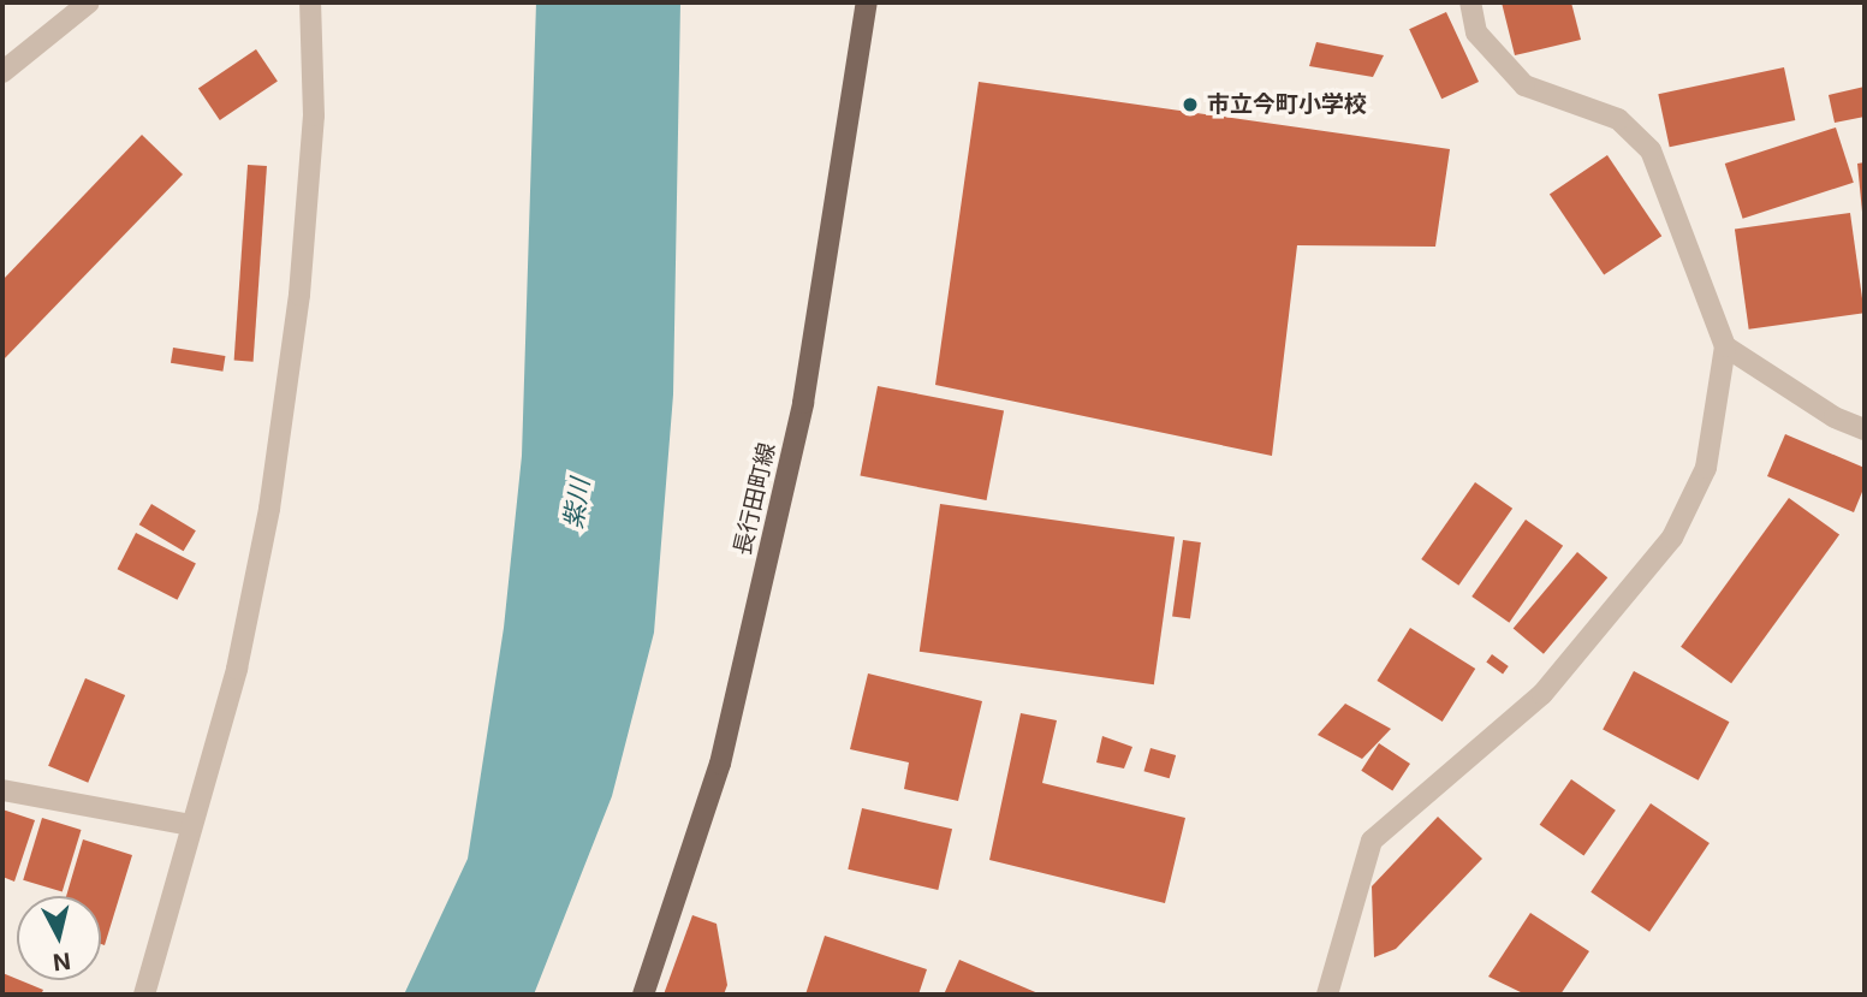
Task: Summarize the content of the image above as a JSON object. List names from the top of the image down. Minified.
{"streets":{"main road":["長行田町線"]},"water":["紫川"],"places":["市立今町小学校"],"north":"bottom"}
